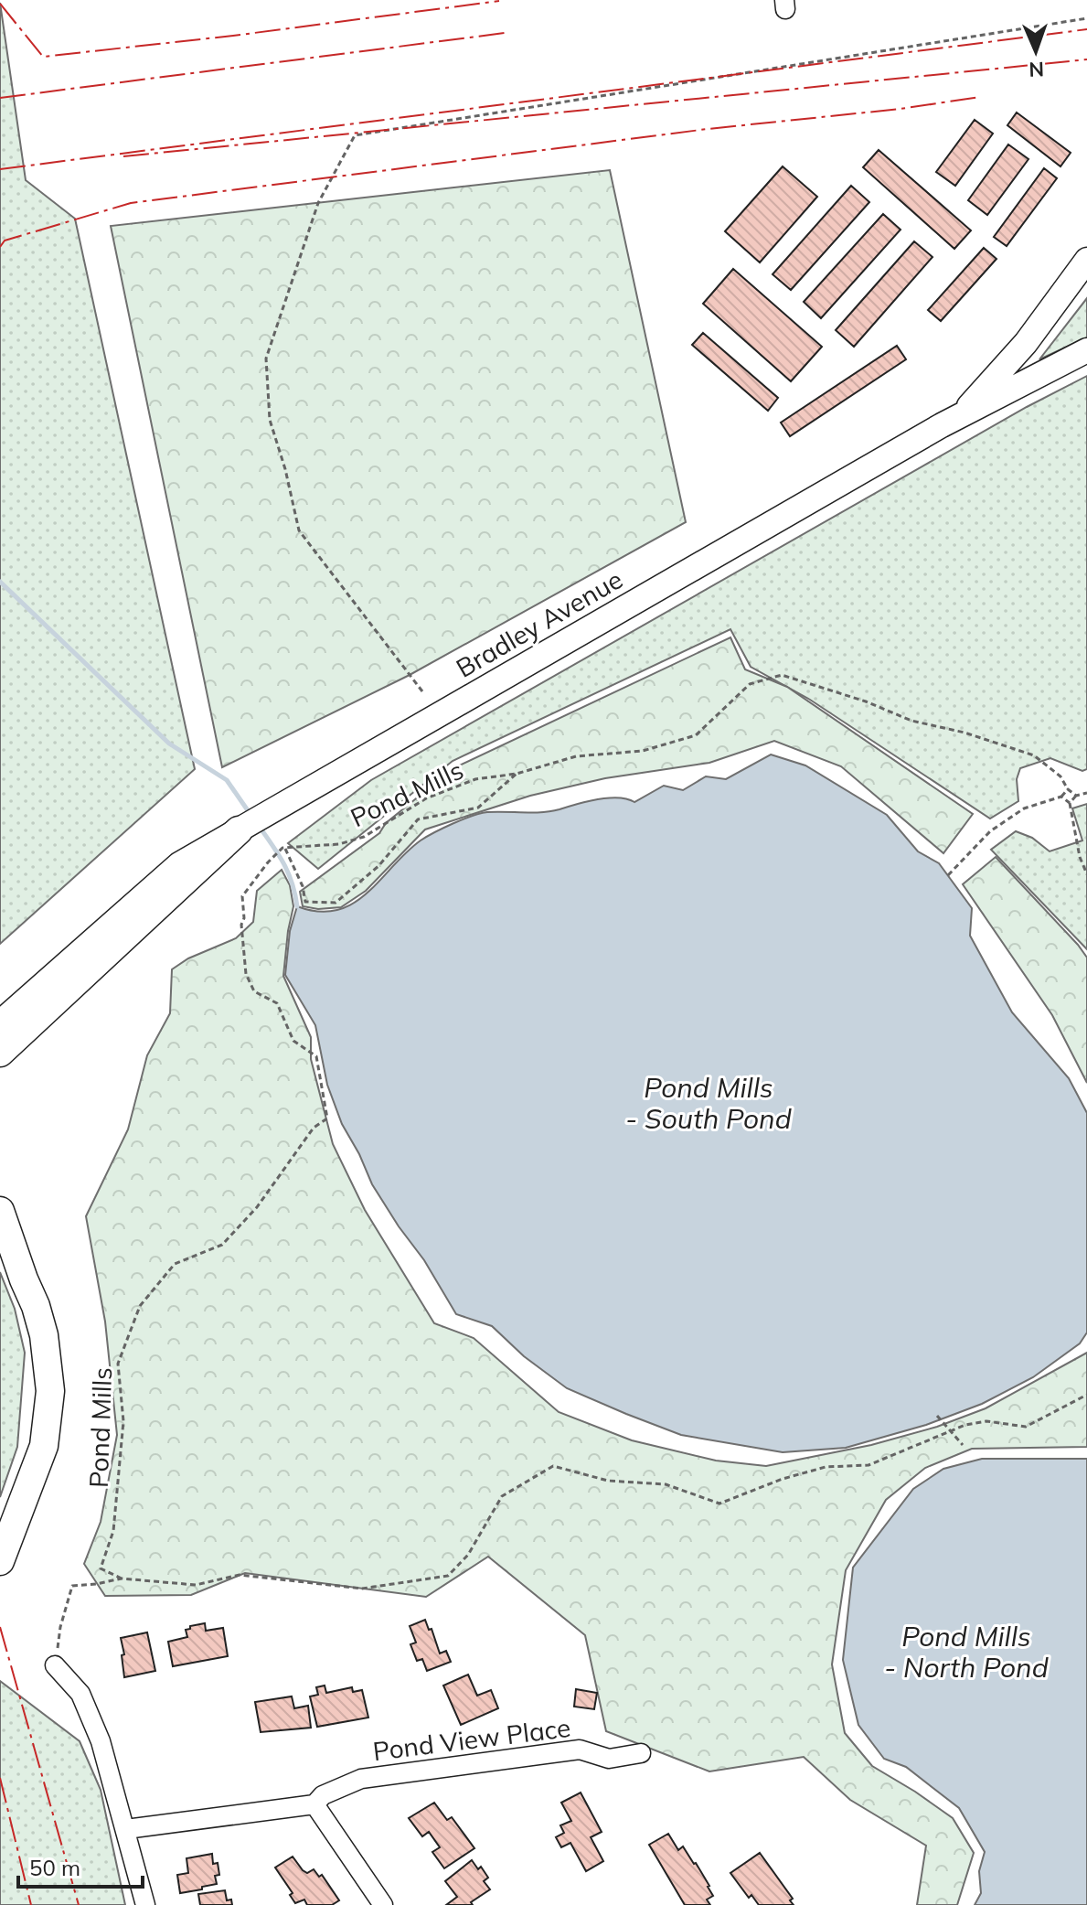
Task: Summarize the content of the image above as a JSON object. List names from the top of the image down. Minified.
{"streets":{"main road":["Bradley Avenue"],"street":["Pond View Place"],"path":["Pond Mills"]},"water":["Pond Mills - South Pond","Pond Mills - North Pond"],"scale_bar":"50 m","north":"bottom"}
